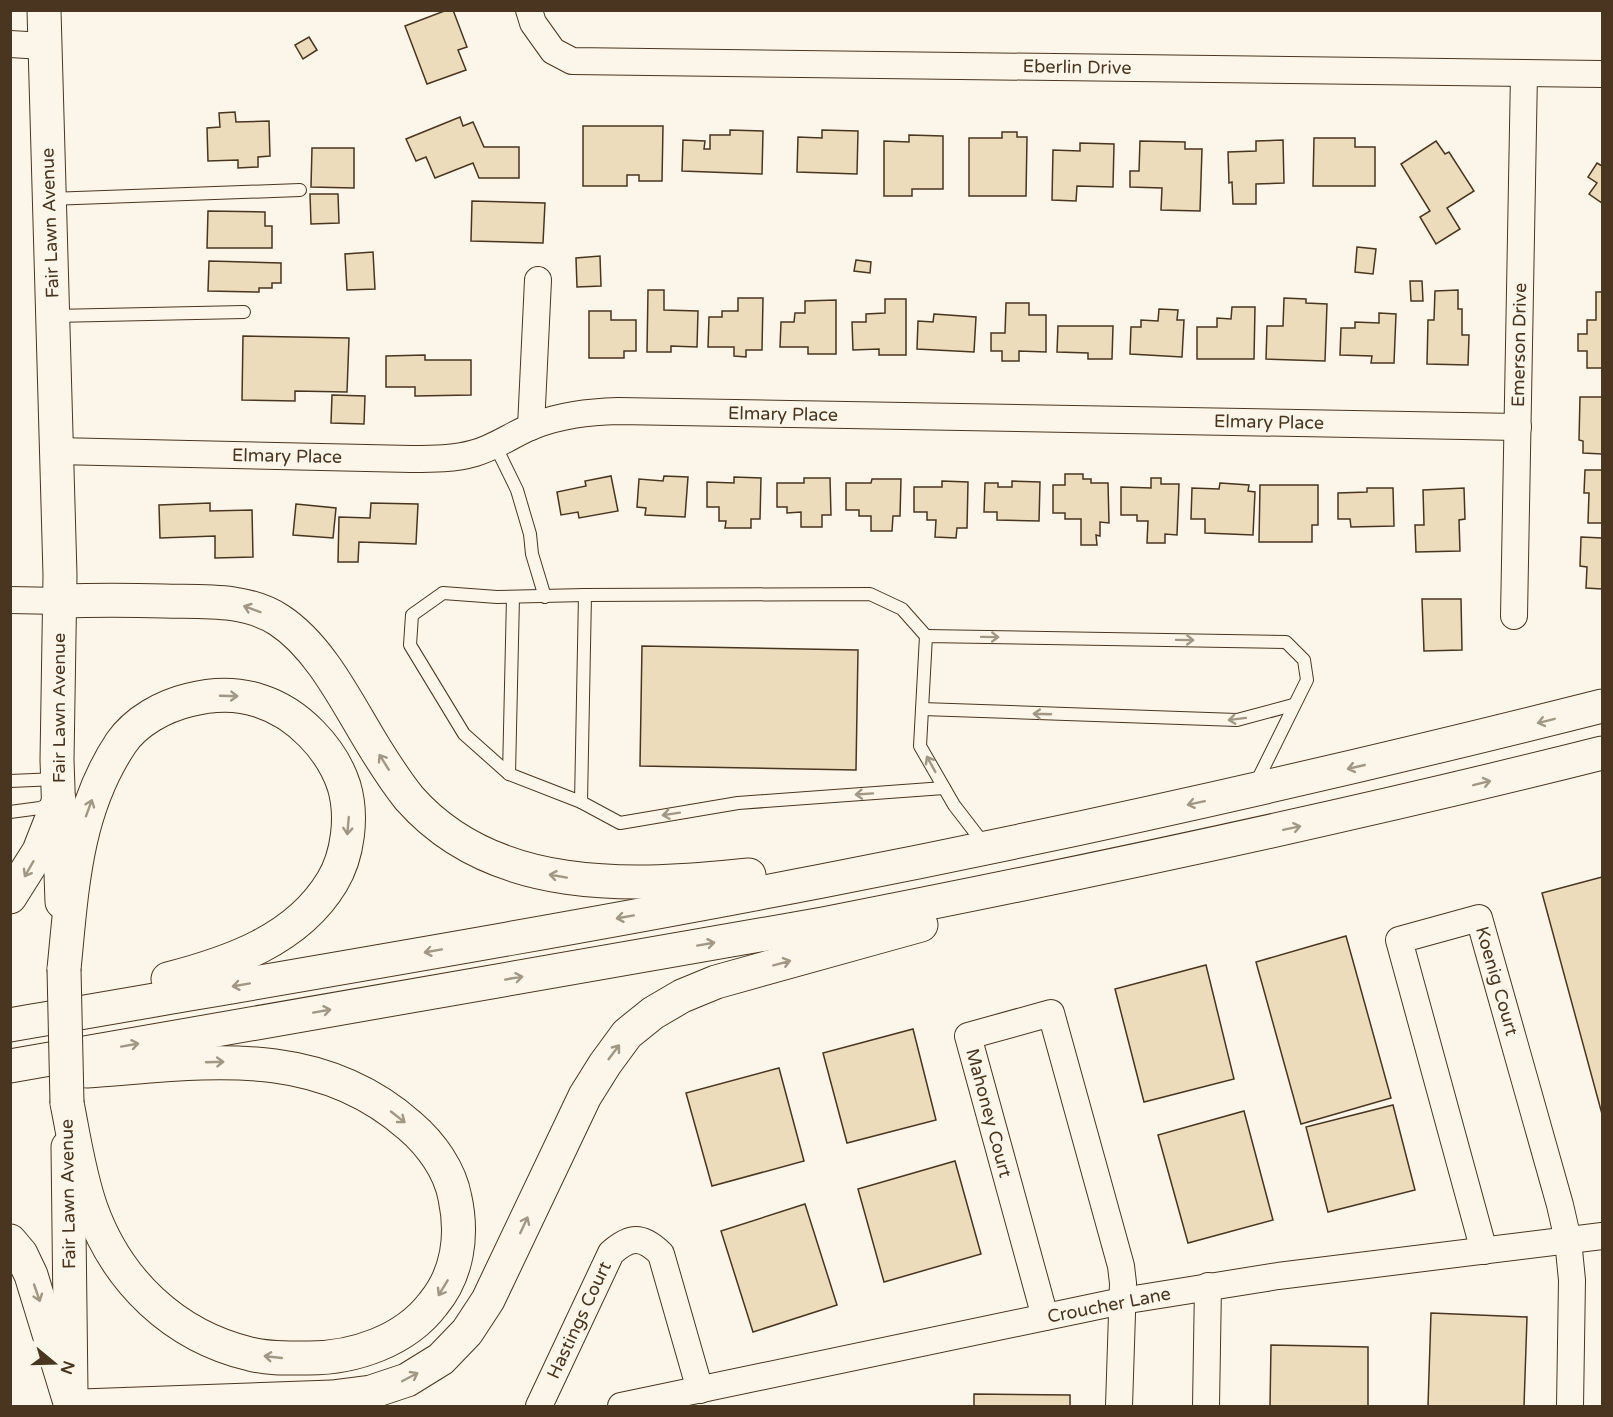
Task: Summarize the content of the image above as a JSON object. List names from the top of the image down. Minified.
{"streets":{"main road":["Fair Lawn Avenue"],"street":["Eberlin Drive","Emerson Drive","Elmary Place","Koenig Court","Mahoney Court","Croucher Lane","Hastings Court"]},"crossings":[["Eberlin Drive","Emerson Drive"],["Fair Lawn Avenue","Elmary Place"],["Emerson Drive","Elmary Place"],["Koenig Court","Croucher Lane"],["Mahoney Court","Croucher Lane"],["Croucher Lane","Hastings Court"]],"north":"right"}
